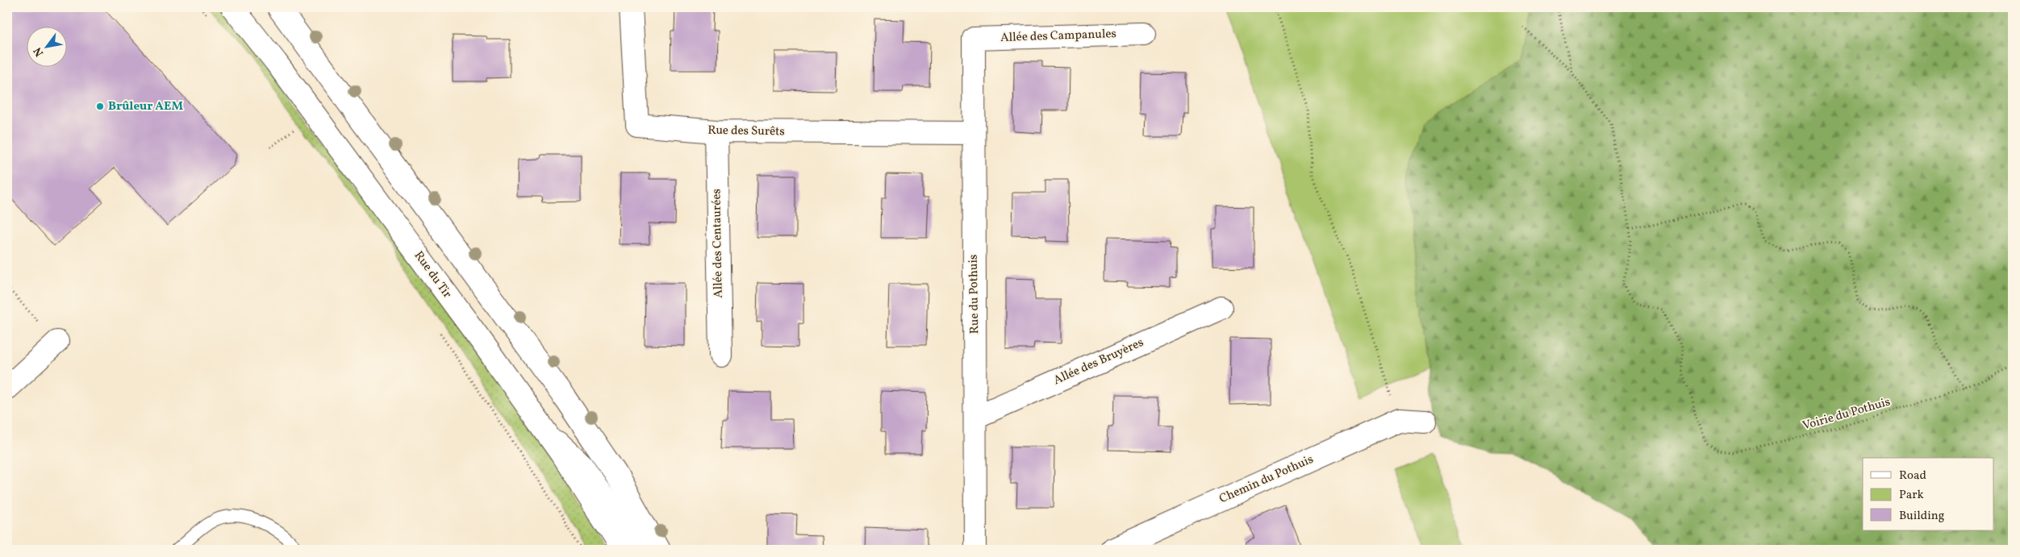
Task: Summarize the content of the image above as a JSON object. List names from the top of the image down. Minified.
{"streets":{"street":["Allée des Campanules","Rue des Surêts","Allée des Centaurées","Rue du Tir","Rue du Pothuis","Allée des Bruyères","Chemin du Pothuis"],"path":["Voirie du Pothuis"]},"crossings":[["Allée des Campanules","Rue du Pothuis"],["Rue des Surêts","Allée des Centaurées"],["Rue des Surêts","Rue du Pothuis"],["Rue du Pothuis","Allée des Bruyères"]],"places":["Brûleur AEM"],"legend":["Road","Park","Building"],"north":"bottom left"}
